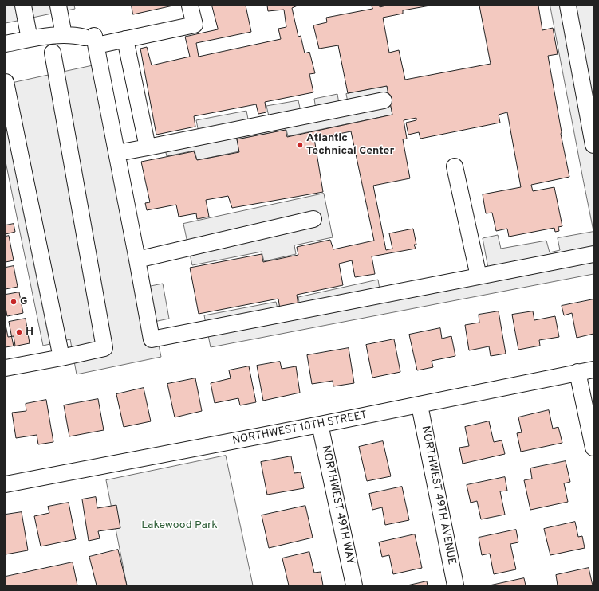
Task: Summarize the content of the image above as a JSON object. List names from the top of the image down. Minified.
{"streets":{"street":["NORTHWEST 10TH STREET","NORTHWEST 49TH AVENUE","NORTHWEST 49TH WAY"]},"crossings":[["NORTHWEST 10TH STREET","NORTHWEST 49TH AVENUE"],["NORTHWEST 10TH STREET","NORTHWEST 49TH WAY"]],"parks":["Lakewood Park"],"places":["Atlantic Technical Center","G","H"]}
